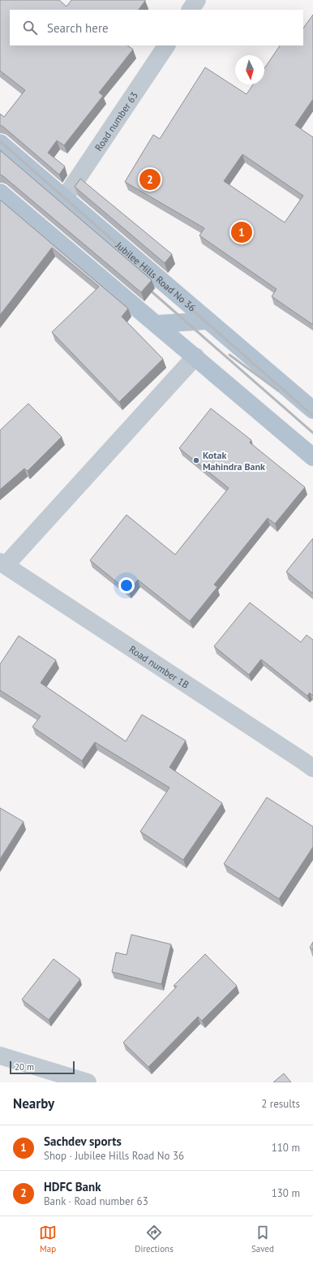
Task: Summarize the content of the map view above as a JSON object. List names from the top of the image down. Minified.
{"streets":{"main road":["Jubilee Hills Road No 36"],"street":["Road number 63","Road number 1B"]},"crossings":[["Road number 63","Jubilee Hills Road No 36"]],"places":["Kotak Mahindra Bank"],"scale_bar":"20 m","north":"bottom","page":{"search":"Search here","pins":["2","1"],"scale":"20 m","heading":["Nearby","2 results"],"list":[{"mark":"1","name":"Sachdev sports","note":"Shop · Jubilee Hills Road No 36","value":"110 m"},{"mark":"2","name":"HDFC Bank","note":"Bank · Road number 63","value":"130 m"}],"nav":["Map","Directions","Saved"]}}
